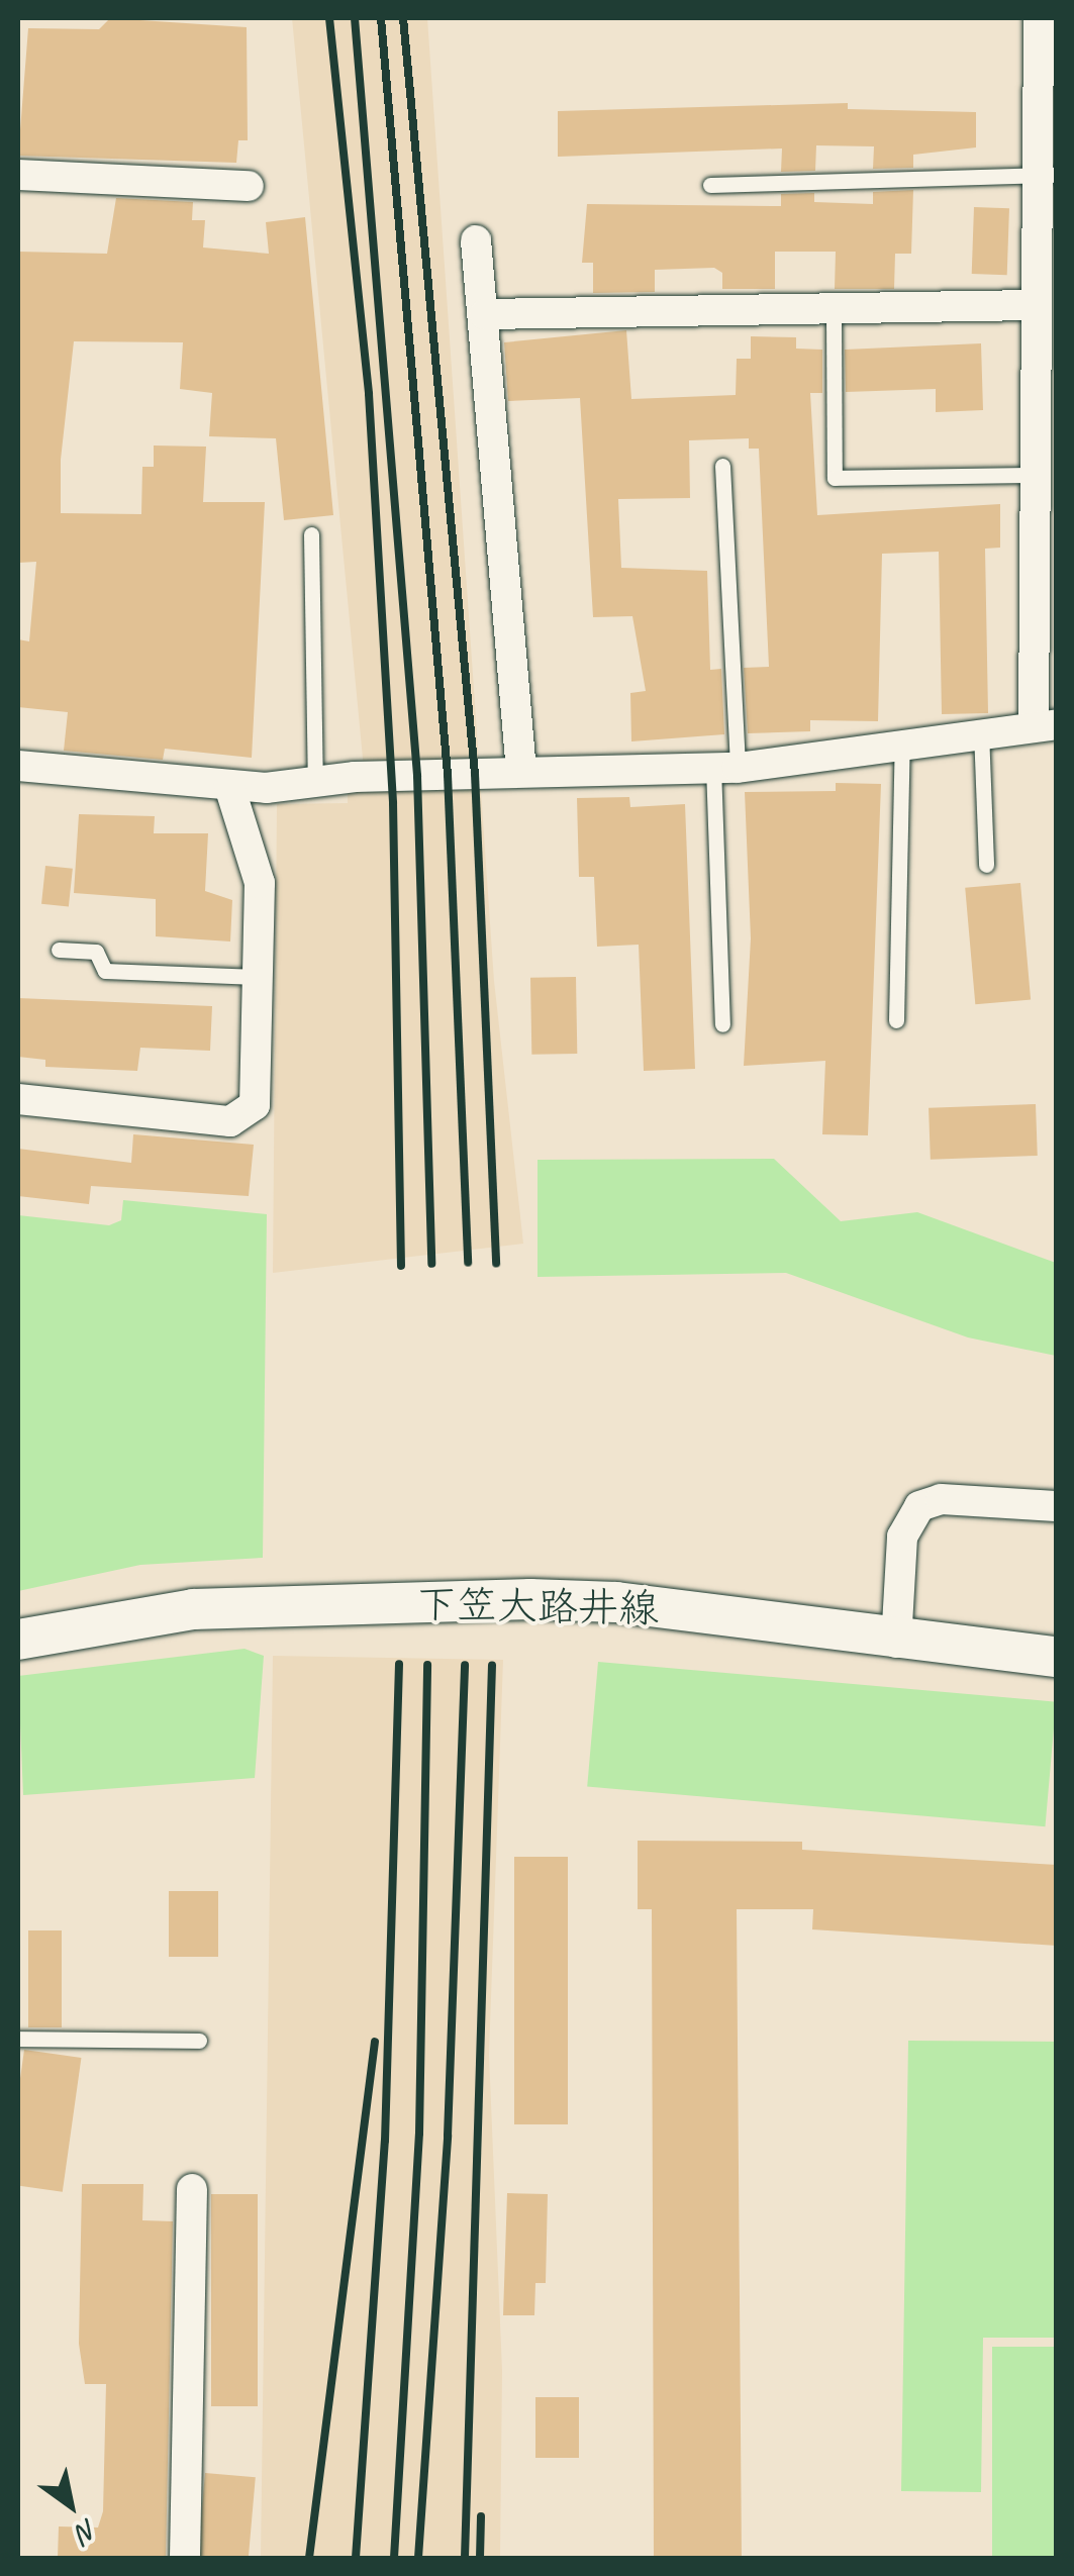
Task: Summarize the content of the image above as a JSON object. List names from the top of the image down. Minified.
{"streets":{"main road":["下笠大路井線"]},"north":"bottom right"}
